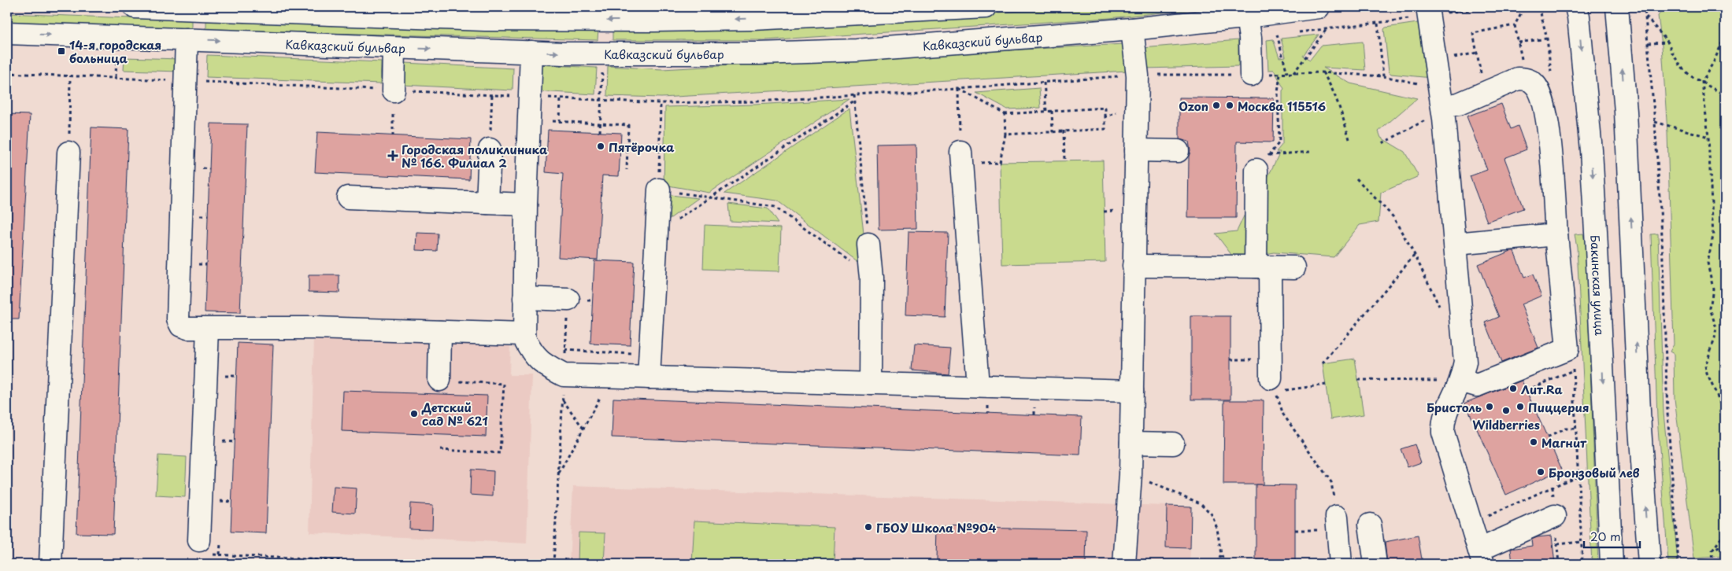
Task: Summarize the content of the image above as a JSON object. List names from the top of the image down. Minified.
{"streets":{"street":["Кавказский бульвар","Бакинская улица"]},"places":{"transit":["14-я городская больница"],"other":["Ozon","Москва 115516","Пятёрочка","Лит.Ra","Бристоль","Пиццерия","Wildberries","Детский сад № 621","Магнит","Бронзовый лев","ГБОУ Школа №904"],"health":["Городская поликлиника № 166. Филиал 2"]},"scale_bar":"20 m"}
